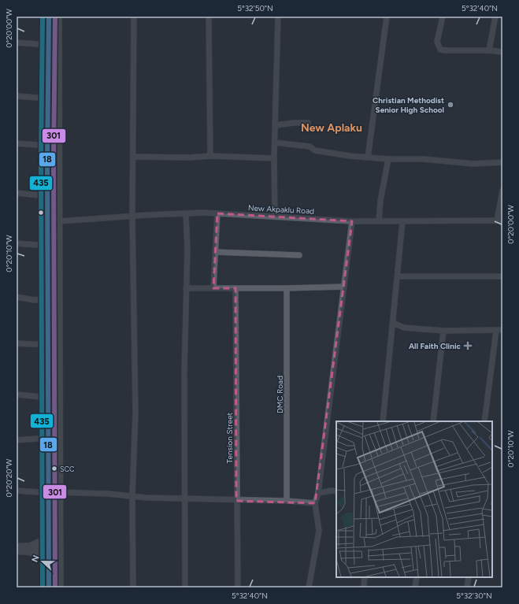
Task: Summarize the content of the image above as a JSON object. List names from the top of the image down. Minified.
{"streets":{"street":["New Akpaklu Road","DMC Road","Tension Street"]},"districts":["New Aplaku"],"places":{"other":["Christian Methodist Senior High School","SCC"],"health":["All Faith Clinic"]},"lines":["transit line 18","transit line 435","transit line 301"],"north":"left","coordinates":["5°32'50\"N","5°32'40\"N","0°20'00\"W","0°20'10\"W","0°20'20\"W","5°32'30\"N"]}
